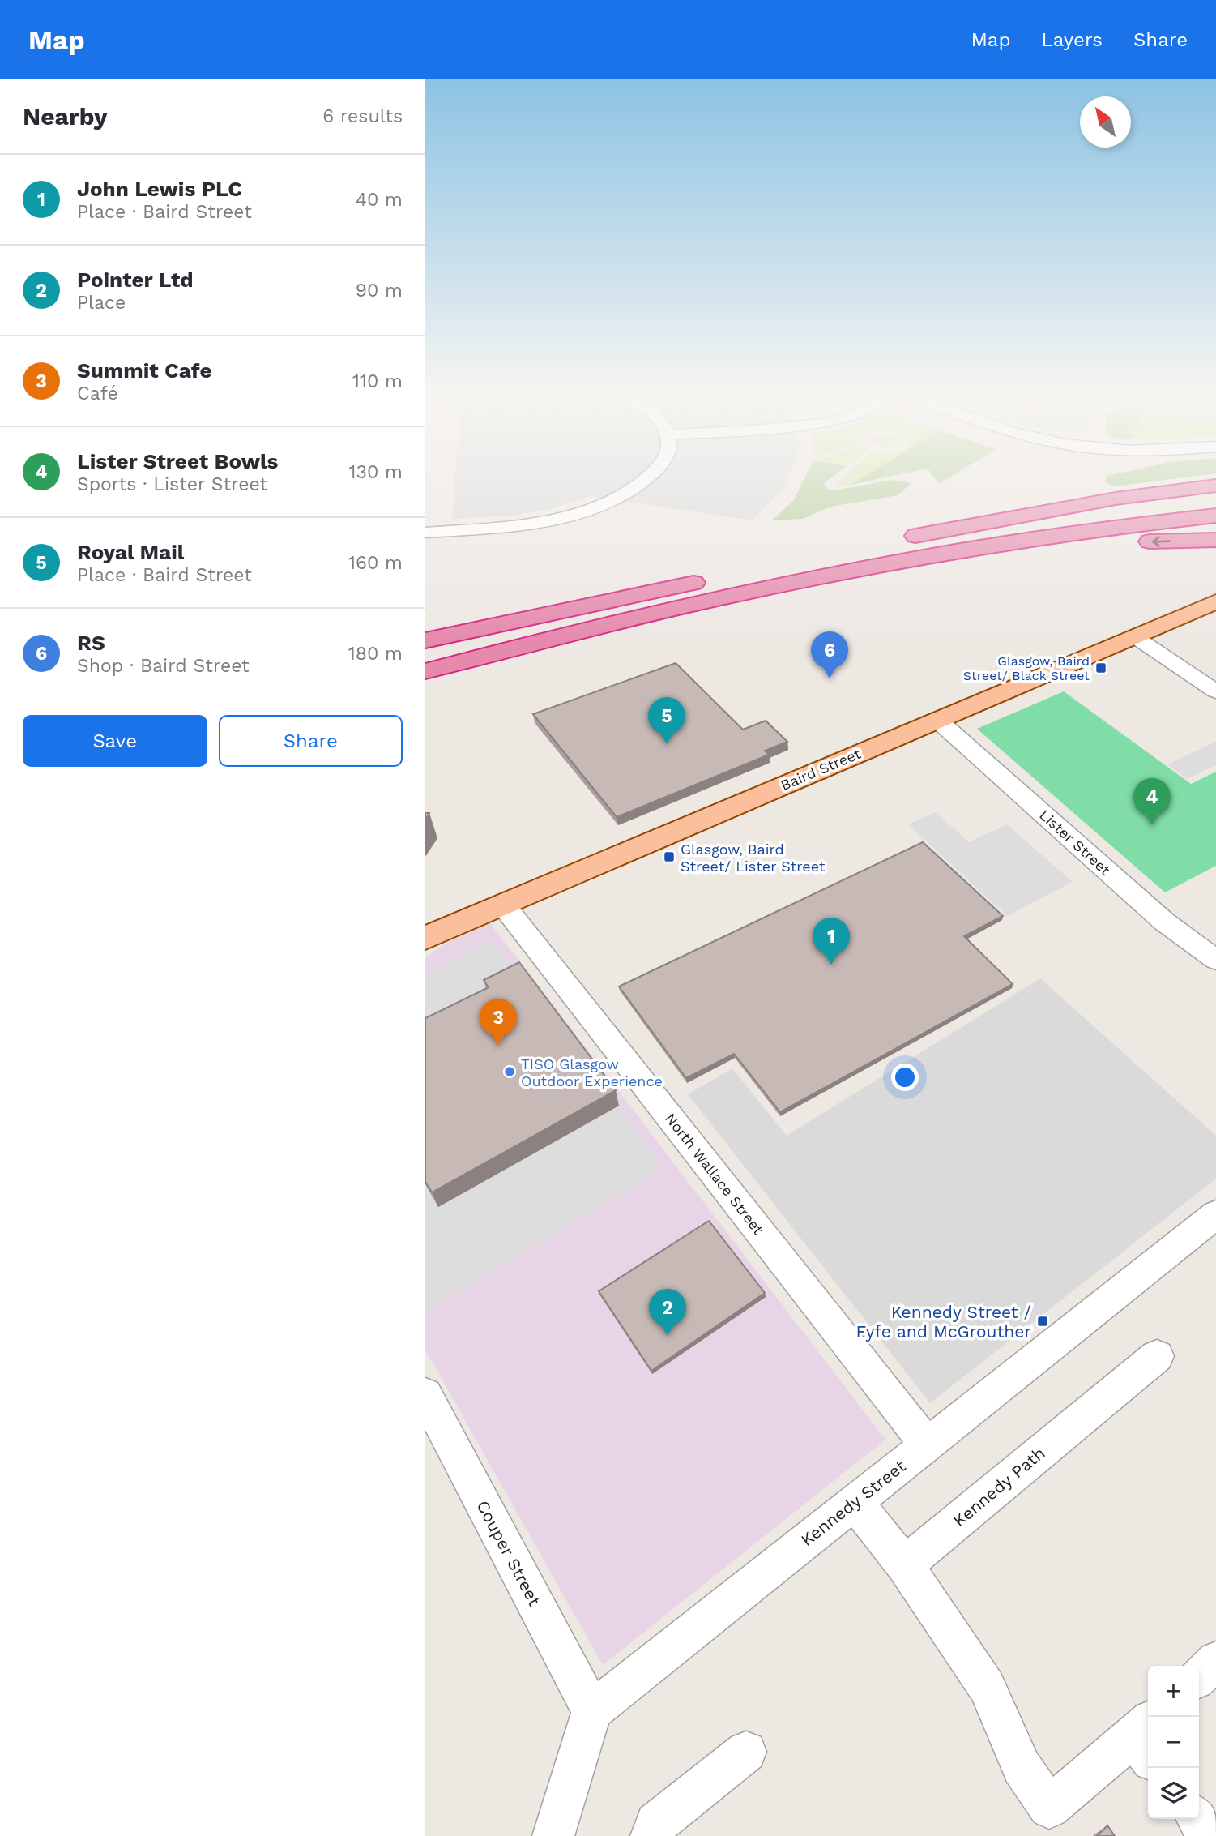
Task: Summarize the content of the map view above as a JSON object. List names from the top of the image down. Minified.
{"streets":{"main road":["Baird Street"],"street":["Lister Street","North Wallace Street","Kennedy Path","Kennedy Street","Couper Street"]},"crossings":[["Baird Street","Lister Street"],["Baird Street","North Wallace Street"],["North Wallace Street","Kennedy Street"],["Kennedy Street","Couper Street"]],"places":{"transit":["Glasgow, Baird Street/ Black Street","Glasgow, Baird Street/ Lister Street","Kennedy Street / Fyfe and McGrouther"],"other":["TISO Glasgow Outdoor Experience"]},"north":"top left","page":{"header":"Map","nav":["Map","Layers","Share"],"heading":["Nearby","6 results"],"list":[{"mark":"1","name":"John Lewis PLC","note":"Place · Baird Street","value":"40 m"},{"mark":"2","name":"Pointer Ltd","note":"Place","value":"90 m"},{"mark":"3","name":"Summit Cafe","note":"Café","value":"110 m"},{"mark":"4","name":"Lister Street Bowls","note":"Sports · Lister Street","value":"130 m"},{"mark":"5","name":"Royal Mail","note":"Place · Baird Street","value":"160 m"},{"mark":"6","name":"RS","note":"Shop · Baird Street","value":"180 m"}],"pins":["6","5","4","1","3","2"],"buttons":["Save","Share"],"map_buttons":["+","−"]}}
